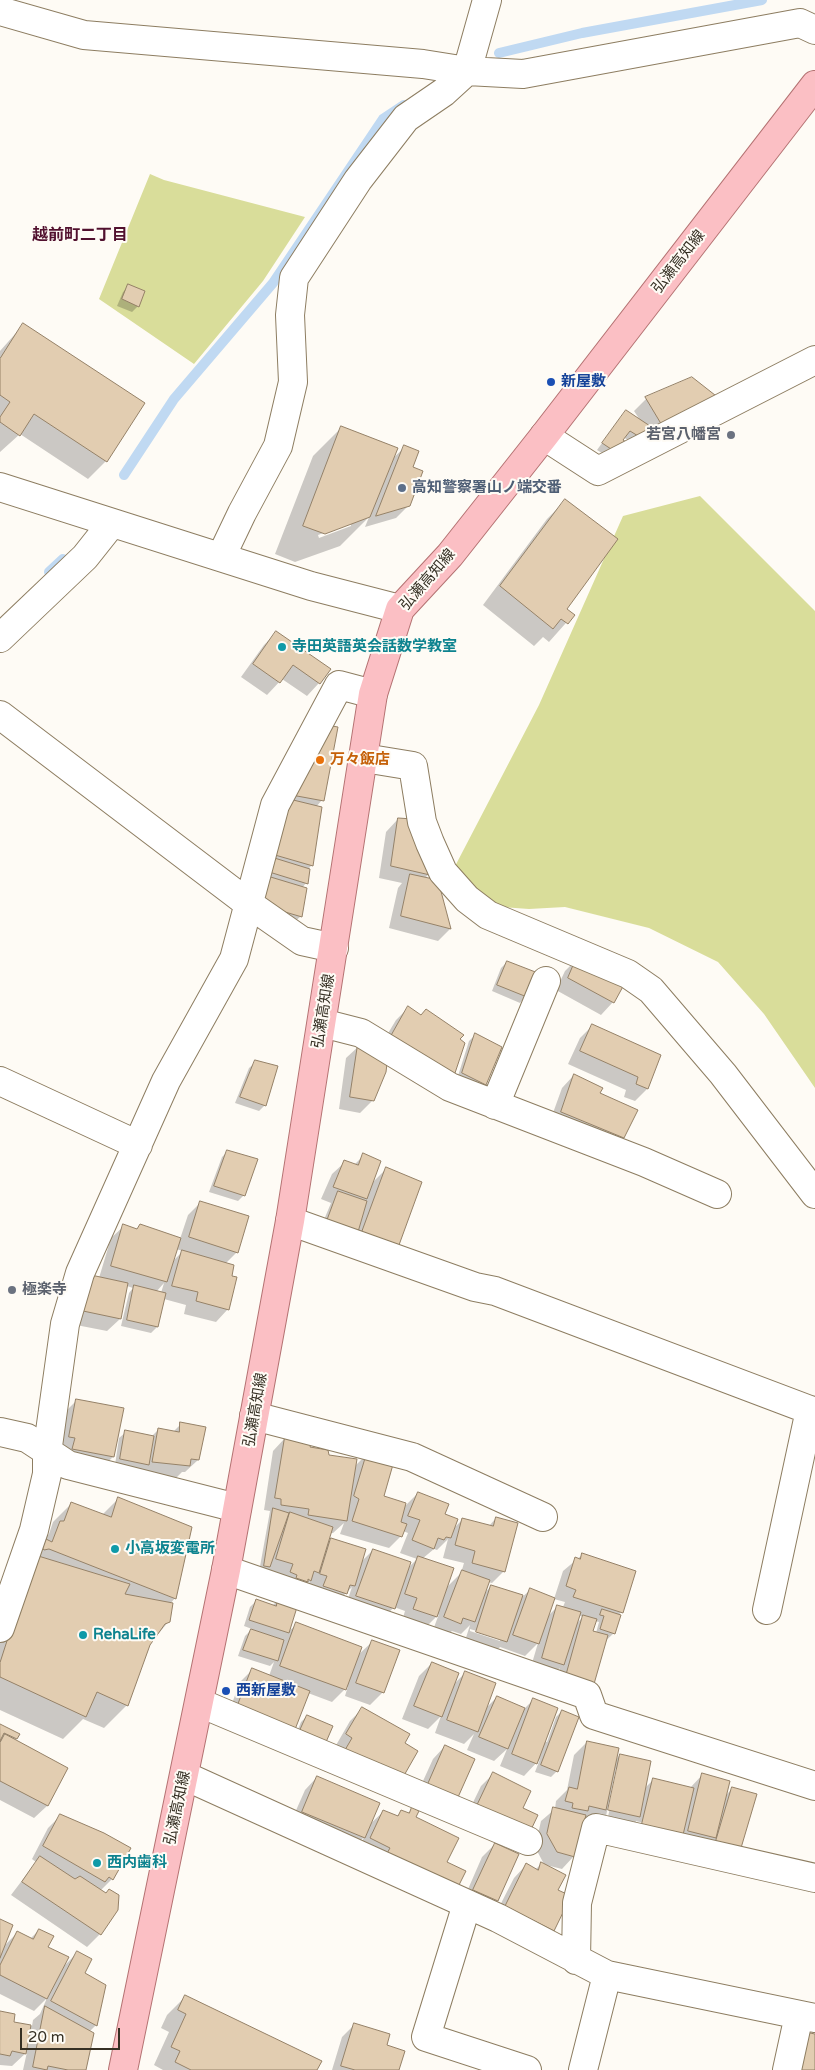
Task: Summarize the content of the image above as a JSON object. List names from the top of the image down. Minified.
{"streets":{"main road":["弘瀬高知線"]},"districts":["越前町二丁目"],"places":["新屋敷","若宮八幡宮","高知警察署山ノ端交番","寺田英語英会話数学教室","万々飯店","極楽寺","小高坂変電所","RehaLife","西新屋敷","西内歯科"],"scale_bar":"20 m"}
